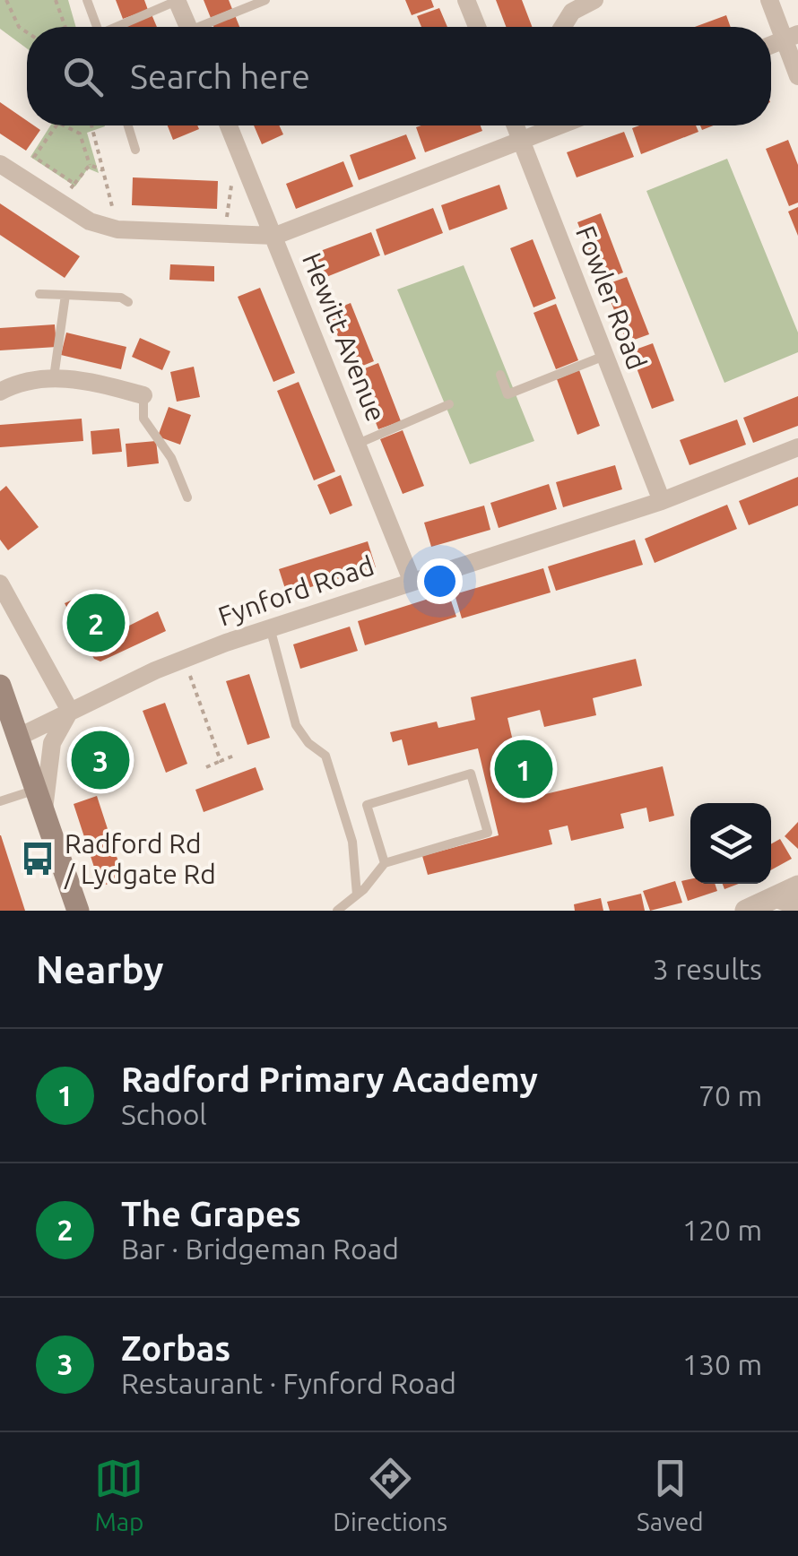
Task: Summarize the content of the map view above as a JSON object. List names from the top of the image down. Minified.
{"streets":{"street":["Fowler Road","Hewitt Avenue","Fynford Road"]},"crossings":[["Fowler Road","Fynford Road"],["Hewitt Avenue","Fynford Road"]],"places":{"bus stop":["Radford Rd / Lydgate Rd"]},"page":{"search":"Search here","pins":["2","3","1"],"heading":["Nearby","3 results"],"list":[{"mark":"1","name":"Radford Primary Academy","note":"School","value":"70 m"},{"mark":"2","name":"The Grapes","note":"Bar · Bridgeman Road","value":"120 m"},{"mark":"3","name":"Zorbas","note":"Restaurant · Fynford Road","value":"130 m"}],"nav":["Map","Directions","Saved"]}}
